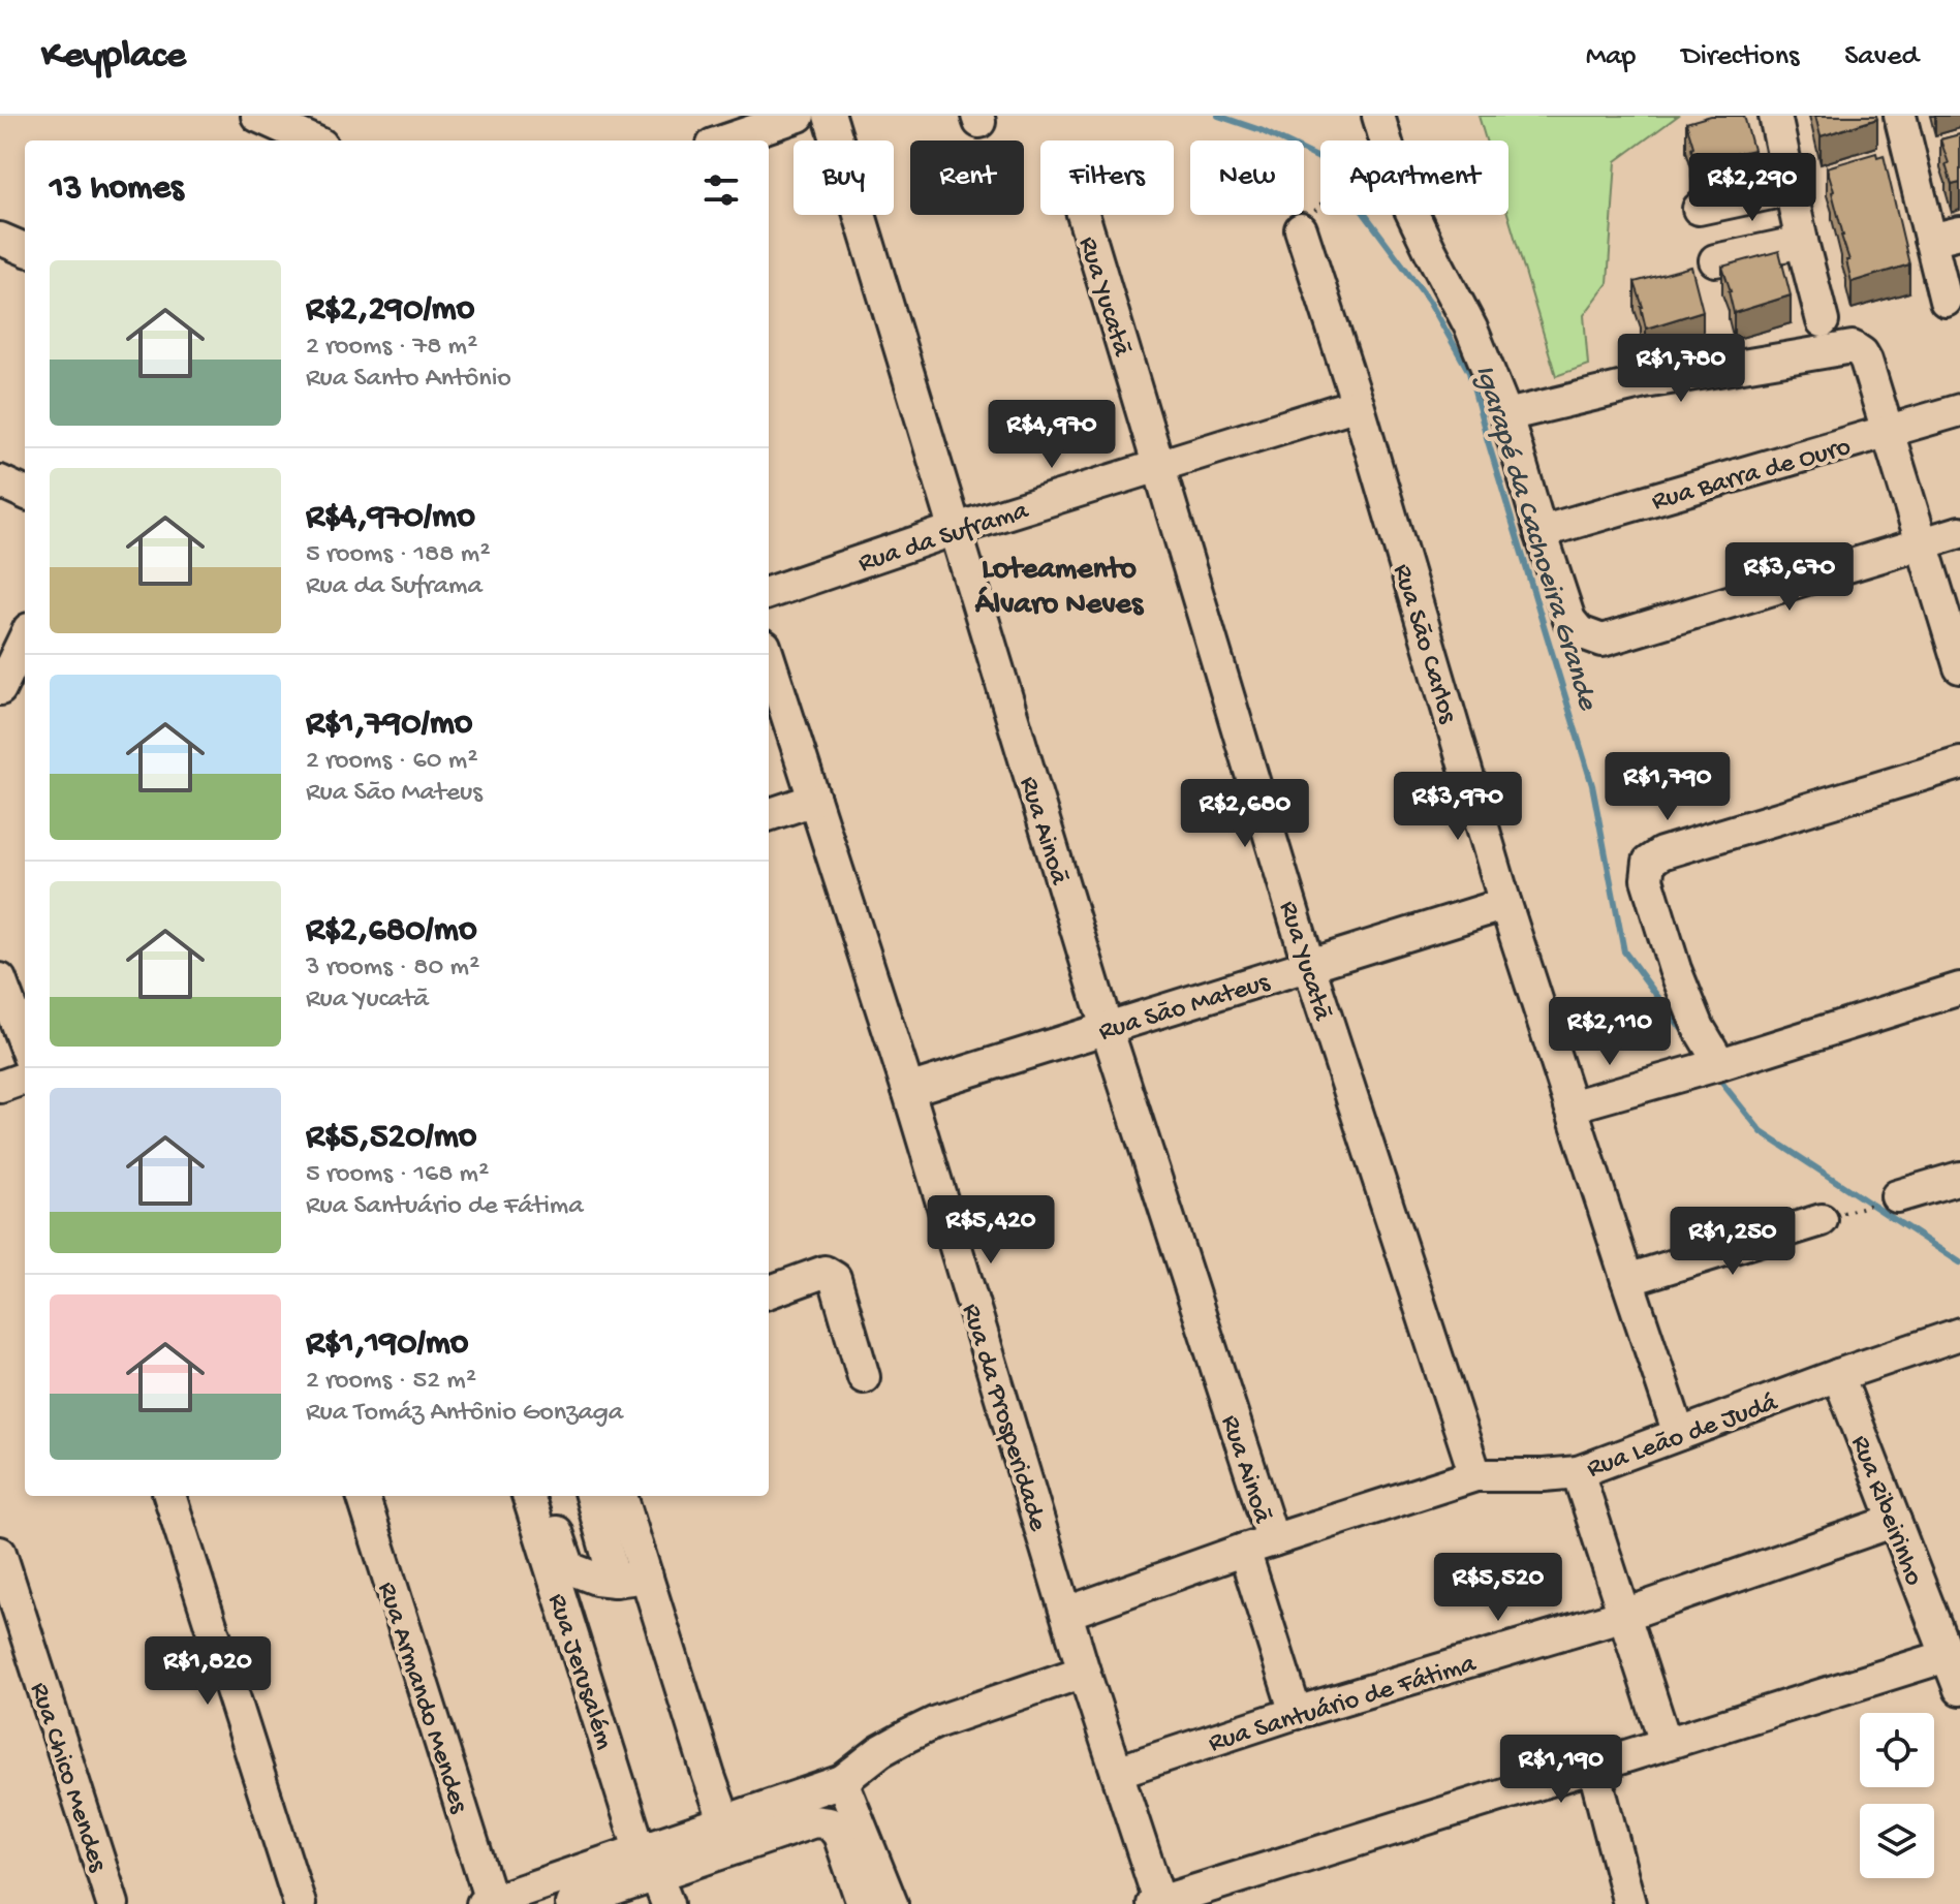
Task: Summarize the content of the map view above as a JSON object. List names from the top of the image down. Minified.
{"streets":{"street":["Rua Yucatã","Rua Barra de Ouro","Rua da Suframa","Rua São Carlos","Rua Ainoã","Rua São Mateus","Rua da Prosperidade","Rua Leão de Judá","Rua Ribeirinho","Rua Jerusalém","Rua Armando Mendes","Rua Santuário de Fátima","Rua Chico Mendes"]},"crossings":[["Rua Yucatã","Rua da Suframa"],["Rua Yucatã","Rua São Mateus"],["Rua Yucatã","Rua Leão de Judá"],["Rua da Suframa","Rua São Carlos"],["Rua da Suframa","Rua Ainoã"],["Rua São Carlos","Rua São Mateus"],["Rua São Carlos","Rua Leão de Judá"],["Rua Ainoã","Rua São Mateus"],["Rua Ainoã","Rua Leão de Judá"],["Rua Ainoã","Rua Santuário de Fátima"],["Rua São Mateus","Rua da Prosperidade"],["Rua da Prosperidade","Rua Leão de Judá"],["Rua da Prosperidade","Rua Santuário de Fátima"],["Rua Leão de Judá","Rua Ribeirinho"],["Rua Ribeirinho","Rua Santuário de Fátima"]],"districts":["Loteamento Álvaro Neves"],"water":["Igarapé da Cachoeira Grande"],"page":{"header":"Keyplace","nav":["Map","Directions","Saved"],"chip":["Buy","Rent","Filters","New","Apartment"],"heading":"13 homes","price":["R$2,290","R$1,780","R$4,970","R$3,670","R$1,790","R$3,970","R$2,680","R$2,110","R$5,420","R$1,250","R$5,520","R$1,820","R$1,190"],"list":[{"name":"R$2,290/mo","note":"2 rooms · 78 m² · Rua Santo Antônio"},{"name":"R$4,970/mo","note":"5 rooms · 188 m² · Rua da Suframa"},{"name":"R$1,790/mo","note":"2 rooms · 60 m² · Rua São Mateus"},{"name":"R$2,680/mo","note":"3 rooms · 80 m² · Rua Yucatã"},{"name":"R$5,520/mo","note":"5 rooms · 168 m² · Rua Santuário de Fátima"},{"name":"R$1,190/mo","note":"2 rooms · 52 m² · Rua Tomáz Antônio Gonzaga"}]}}
